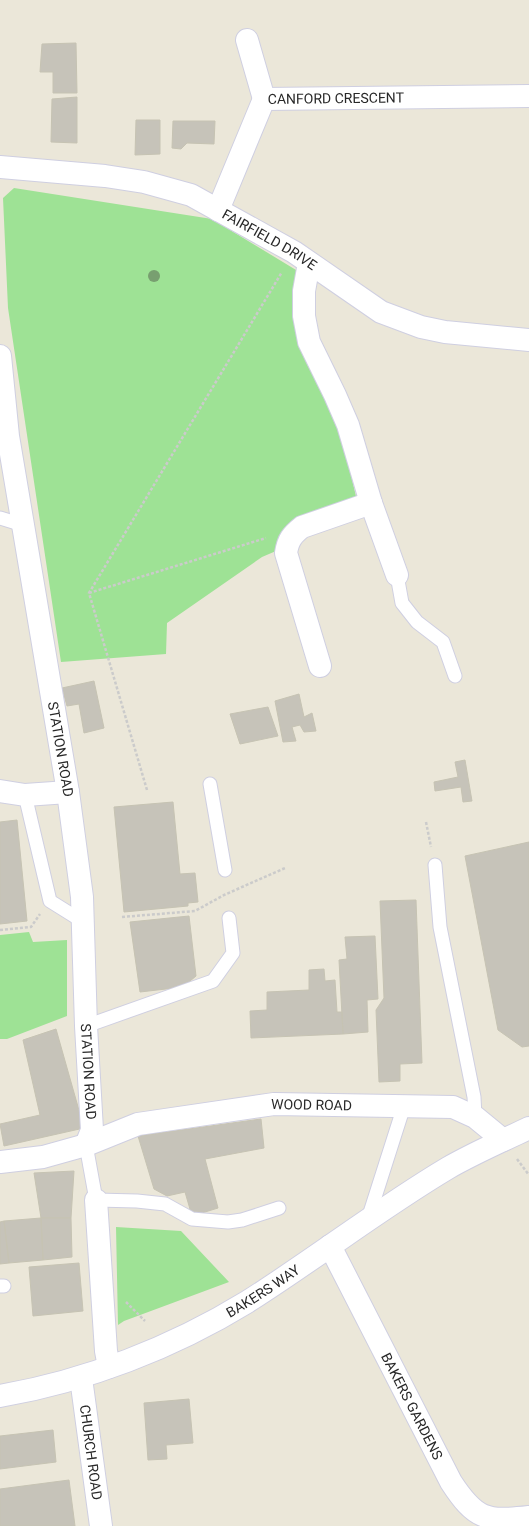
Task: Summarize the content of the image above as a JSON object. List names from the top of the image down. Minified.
{"streets":{"street":["CANFORD CRESCENT","FAIRFIELD DRIVE","STATION ROAD","WOOD ROAD","BAKERS WAY","BAKERS GARDENS","CHURCH ROAD"]},"crossings":[["CANFORD CRESCENT","FAIRFIELD DRIVE"],["STATION ROAD","WOOD ROAD"],["WOOD ROAD","BAKERS WAY"],["BAKERS WAY","BAKERS GARDENS"],["BAKERS WAY","CHURCH ROAD"]]}
